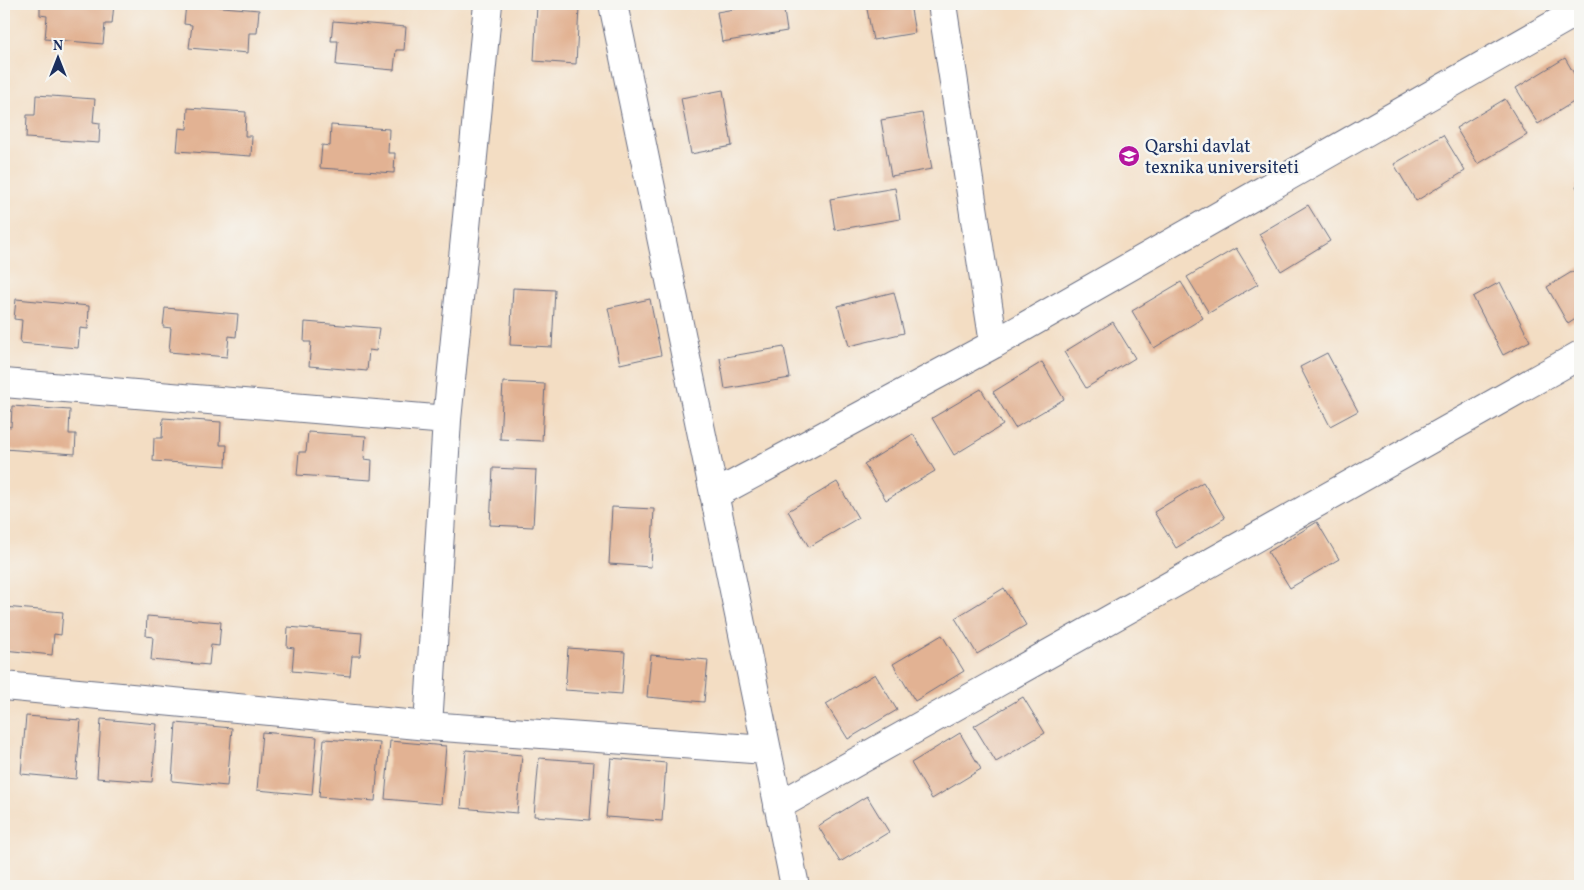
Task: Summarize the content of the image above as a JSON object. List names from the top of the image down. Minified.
{"places":{"school or university":["Qarshi davlat texnika universiteti"]},"north":"top"}
